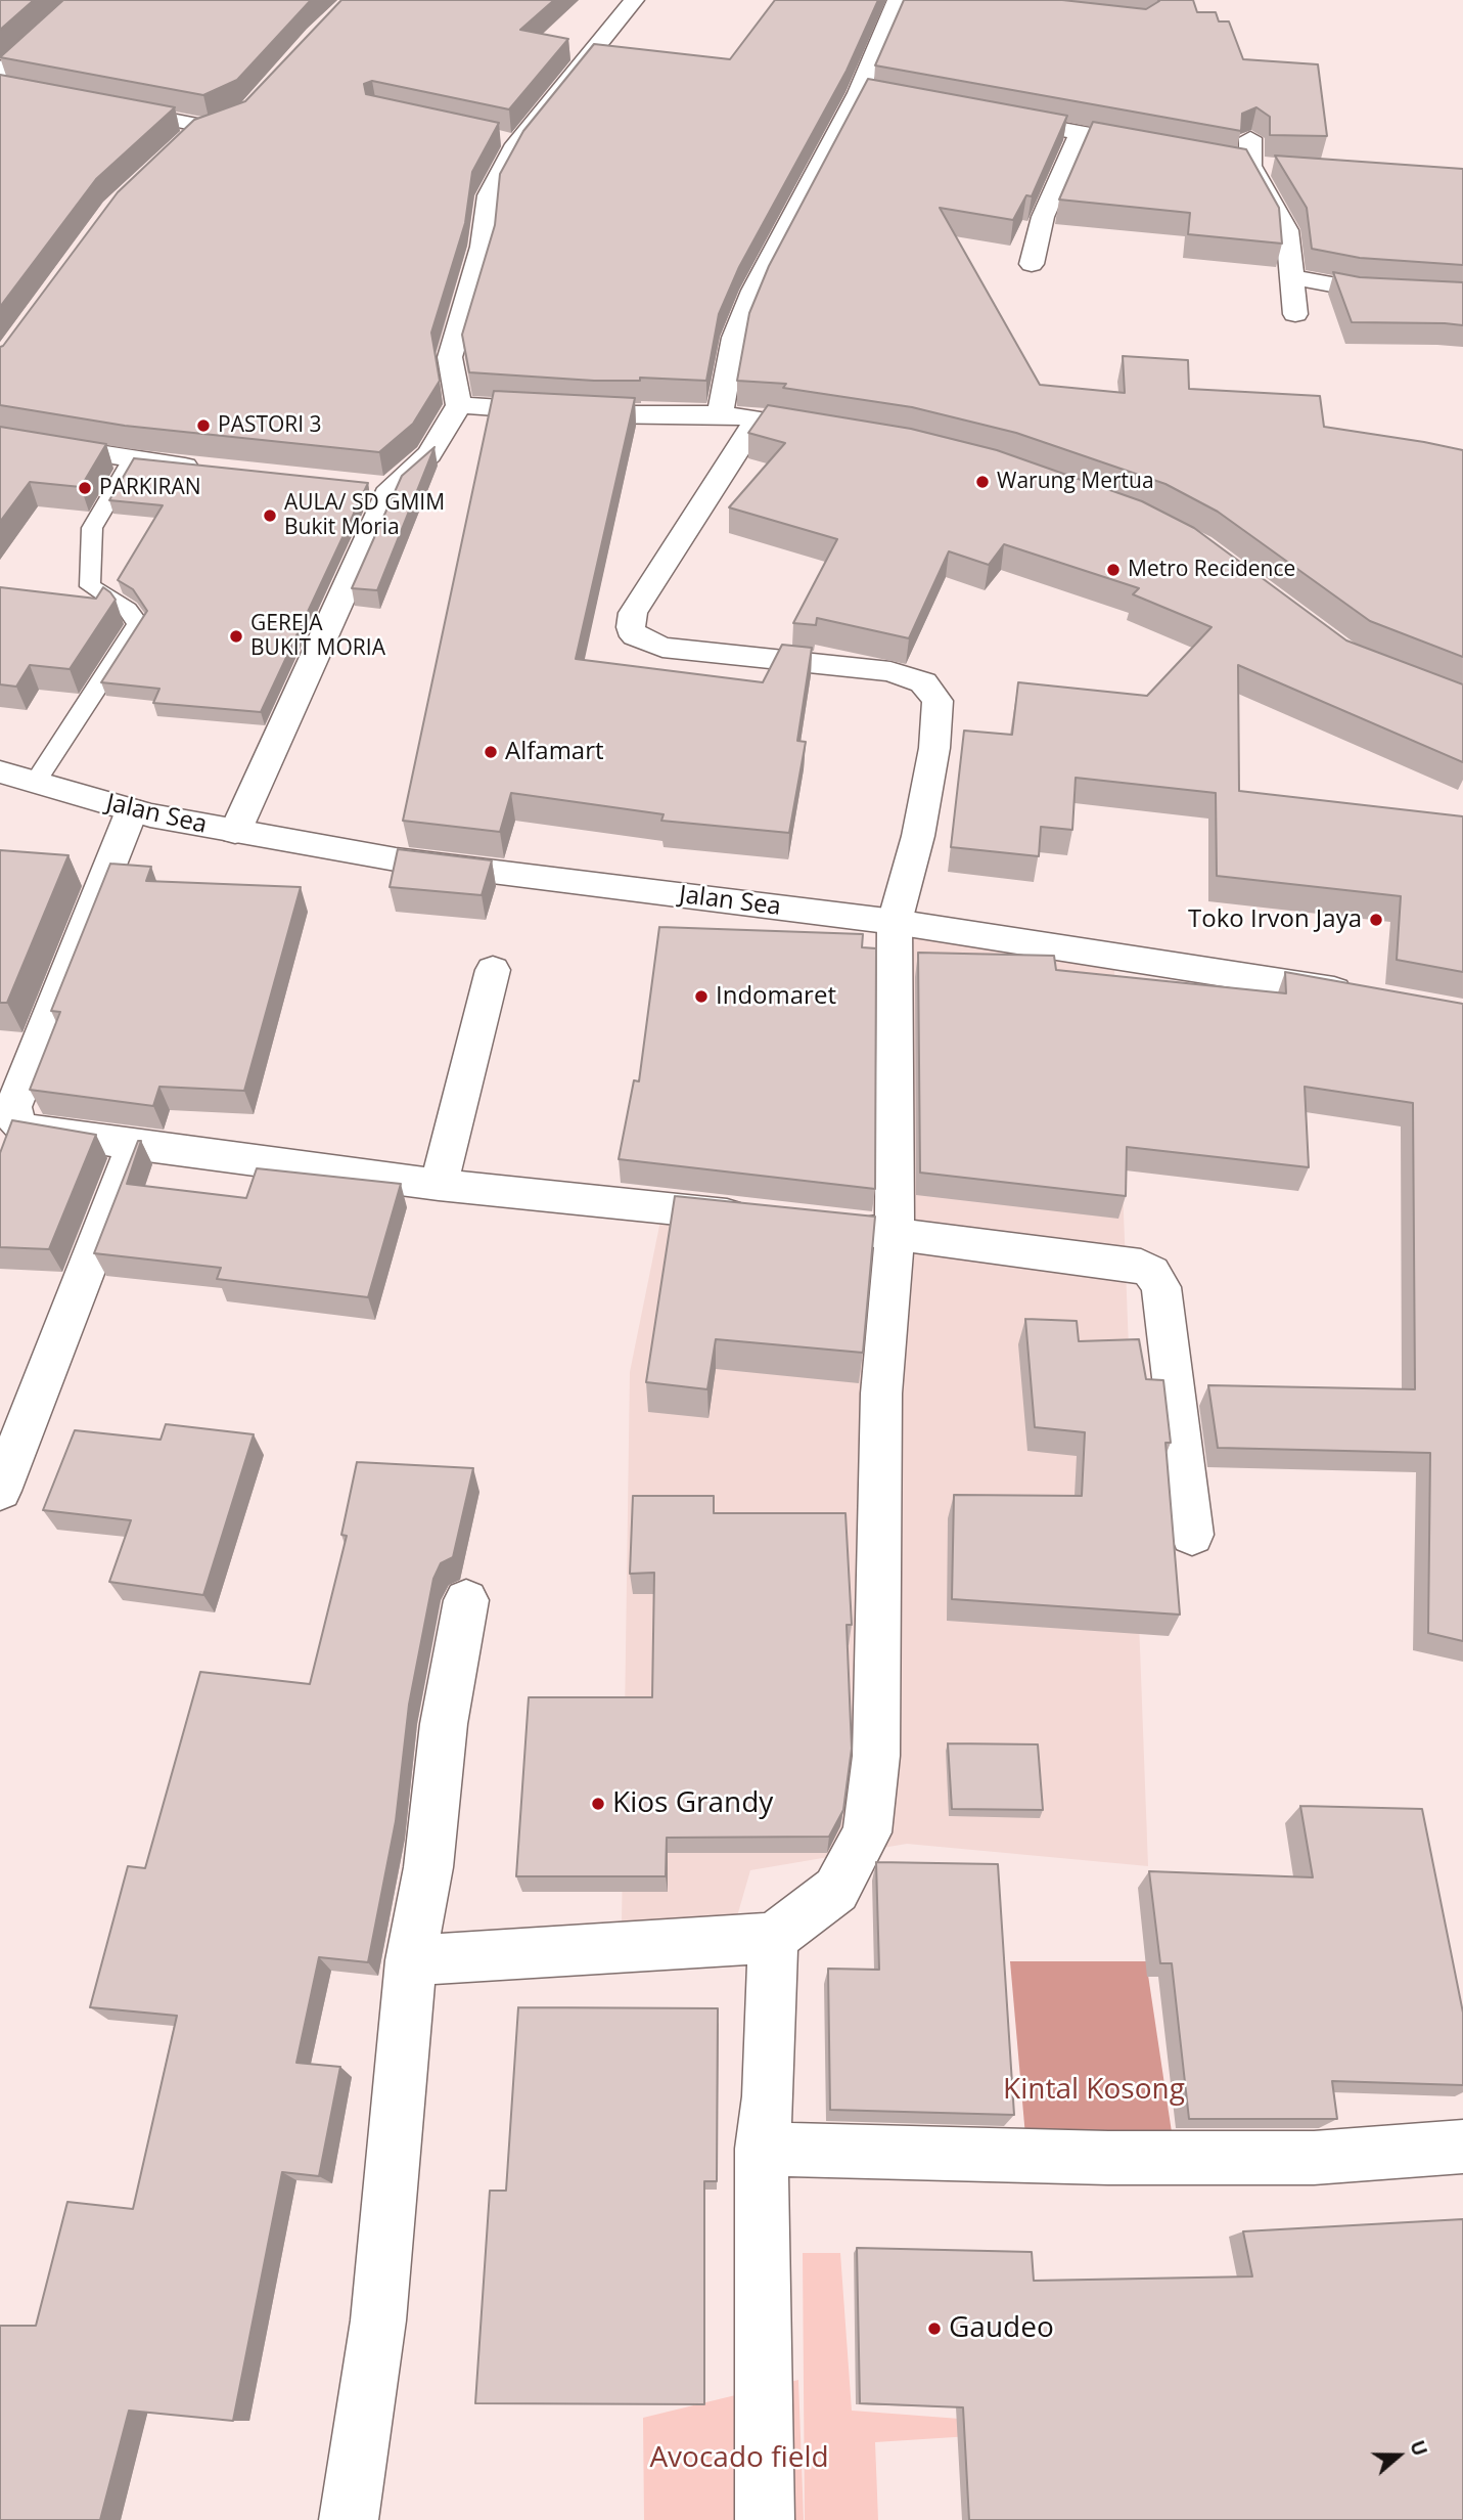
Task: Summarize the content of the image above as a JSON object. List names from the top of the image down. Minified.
{"streets":{"street":["Jalan Sea"]},"parks":["Kintal Kosong","Avocado field"],"places":["PASTORI 3","Warung Mertua","PARKIRAN","AULA/ SD GMIM Bukit Moria","Metro Recidence","GEREJA BUKIT MORIA","Alfamart","Toko Irvon Jaya","Indomaret","Kios Grandy","Gaudeo"],"north":"right"}
